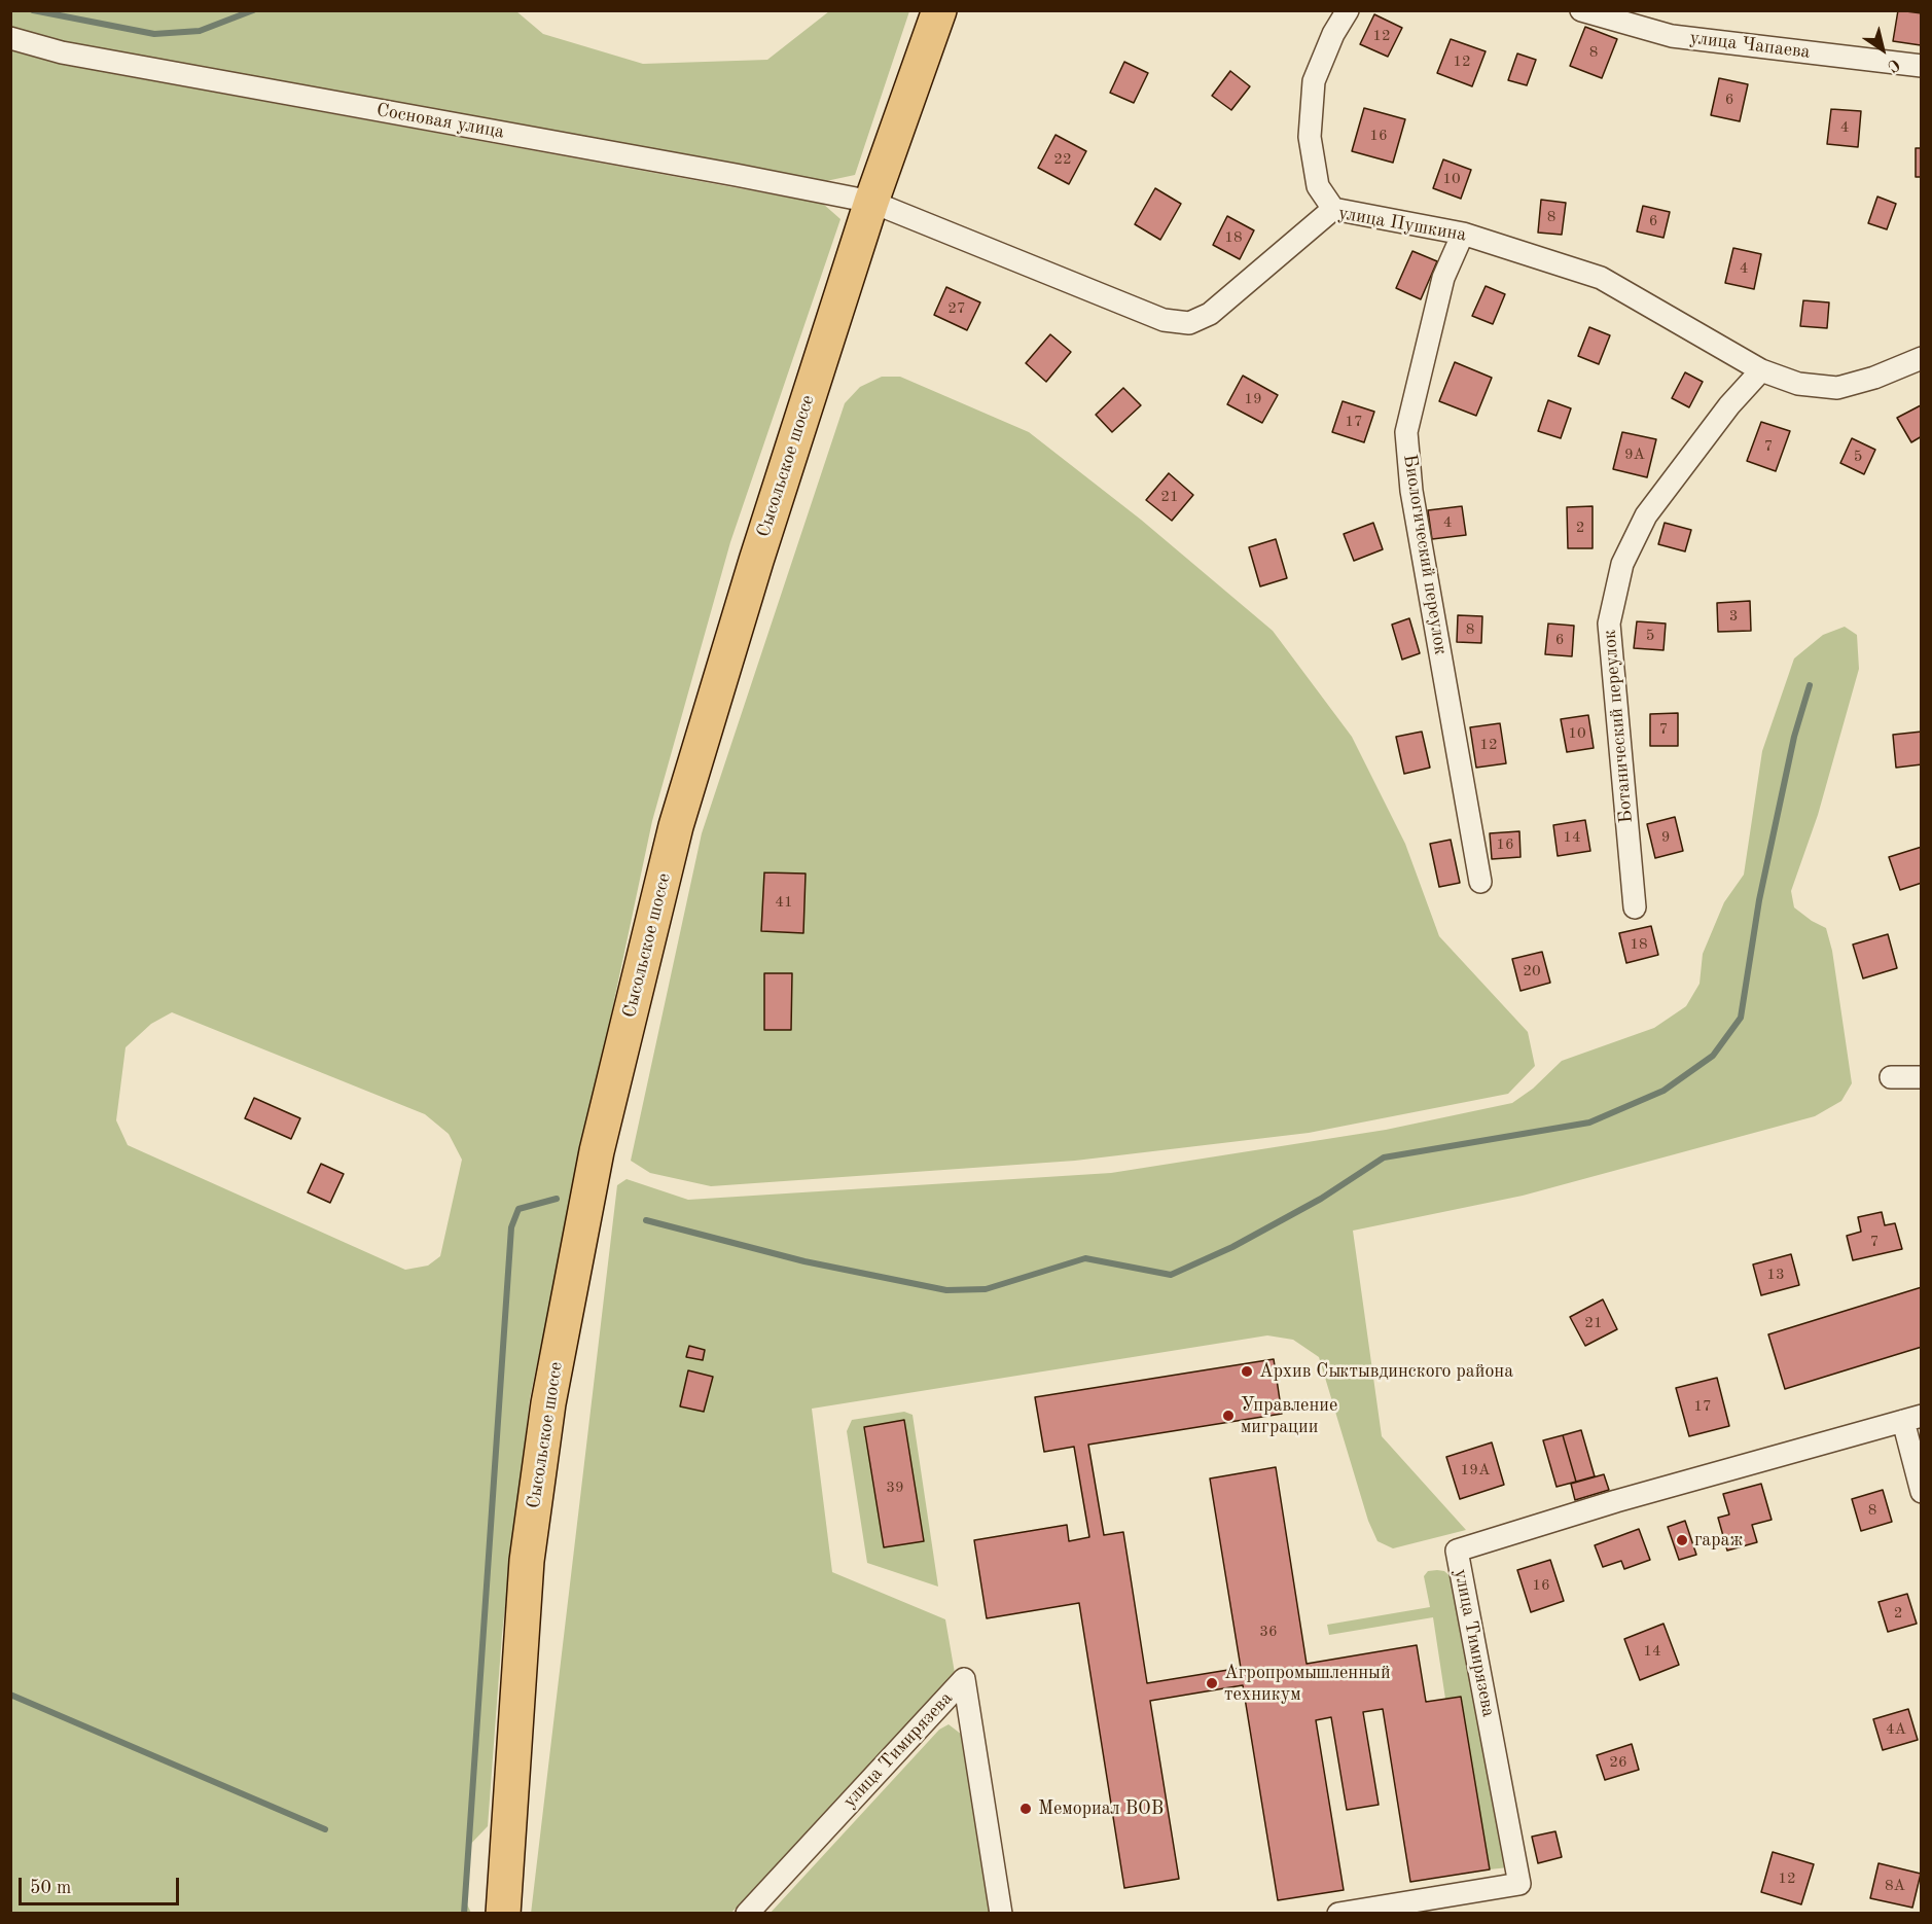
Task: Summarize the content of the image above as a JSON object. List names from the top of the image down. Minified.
{"streets":{"highway":["Сысольское шоссе"],"street":["улица Чапаева","Сосновая улица","улица Пушкина","Биологический переулок","Ботанический переулок","улица Тимирязева"]},"crossings":[["Сосновая улица","улица Пушкина"],["Сосновая улица","Сысольское шоссе"],["улица Пушкина","Сысольское шоссе"],["улица Пушкина","Биологический переулок"],["улица Пушкина","Ботанический переулок"]],"places":["Архив Сыктывдинского района","Управление миграции","гараж","Агропромышленный техникум","Мемориал ВОВ"],"house_numbers":["12","8","12","6","4","16","22","10","8","6","18","4","27","19","17","7","9А","5","21","4","2","3","8","5","6","7","10","12","14","9","16","41","18","20","7","13","21","17","19А","39","8","16","2","36","14","4А","26","12","8А"],"scale_bar":"50 m","north":"bottom right"}
